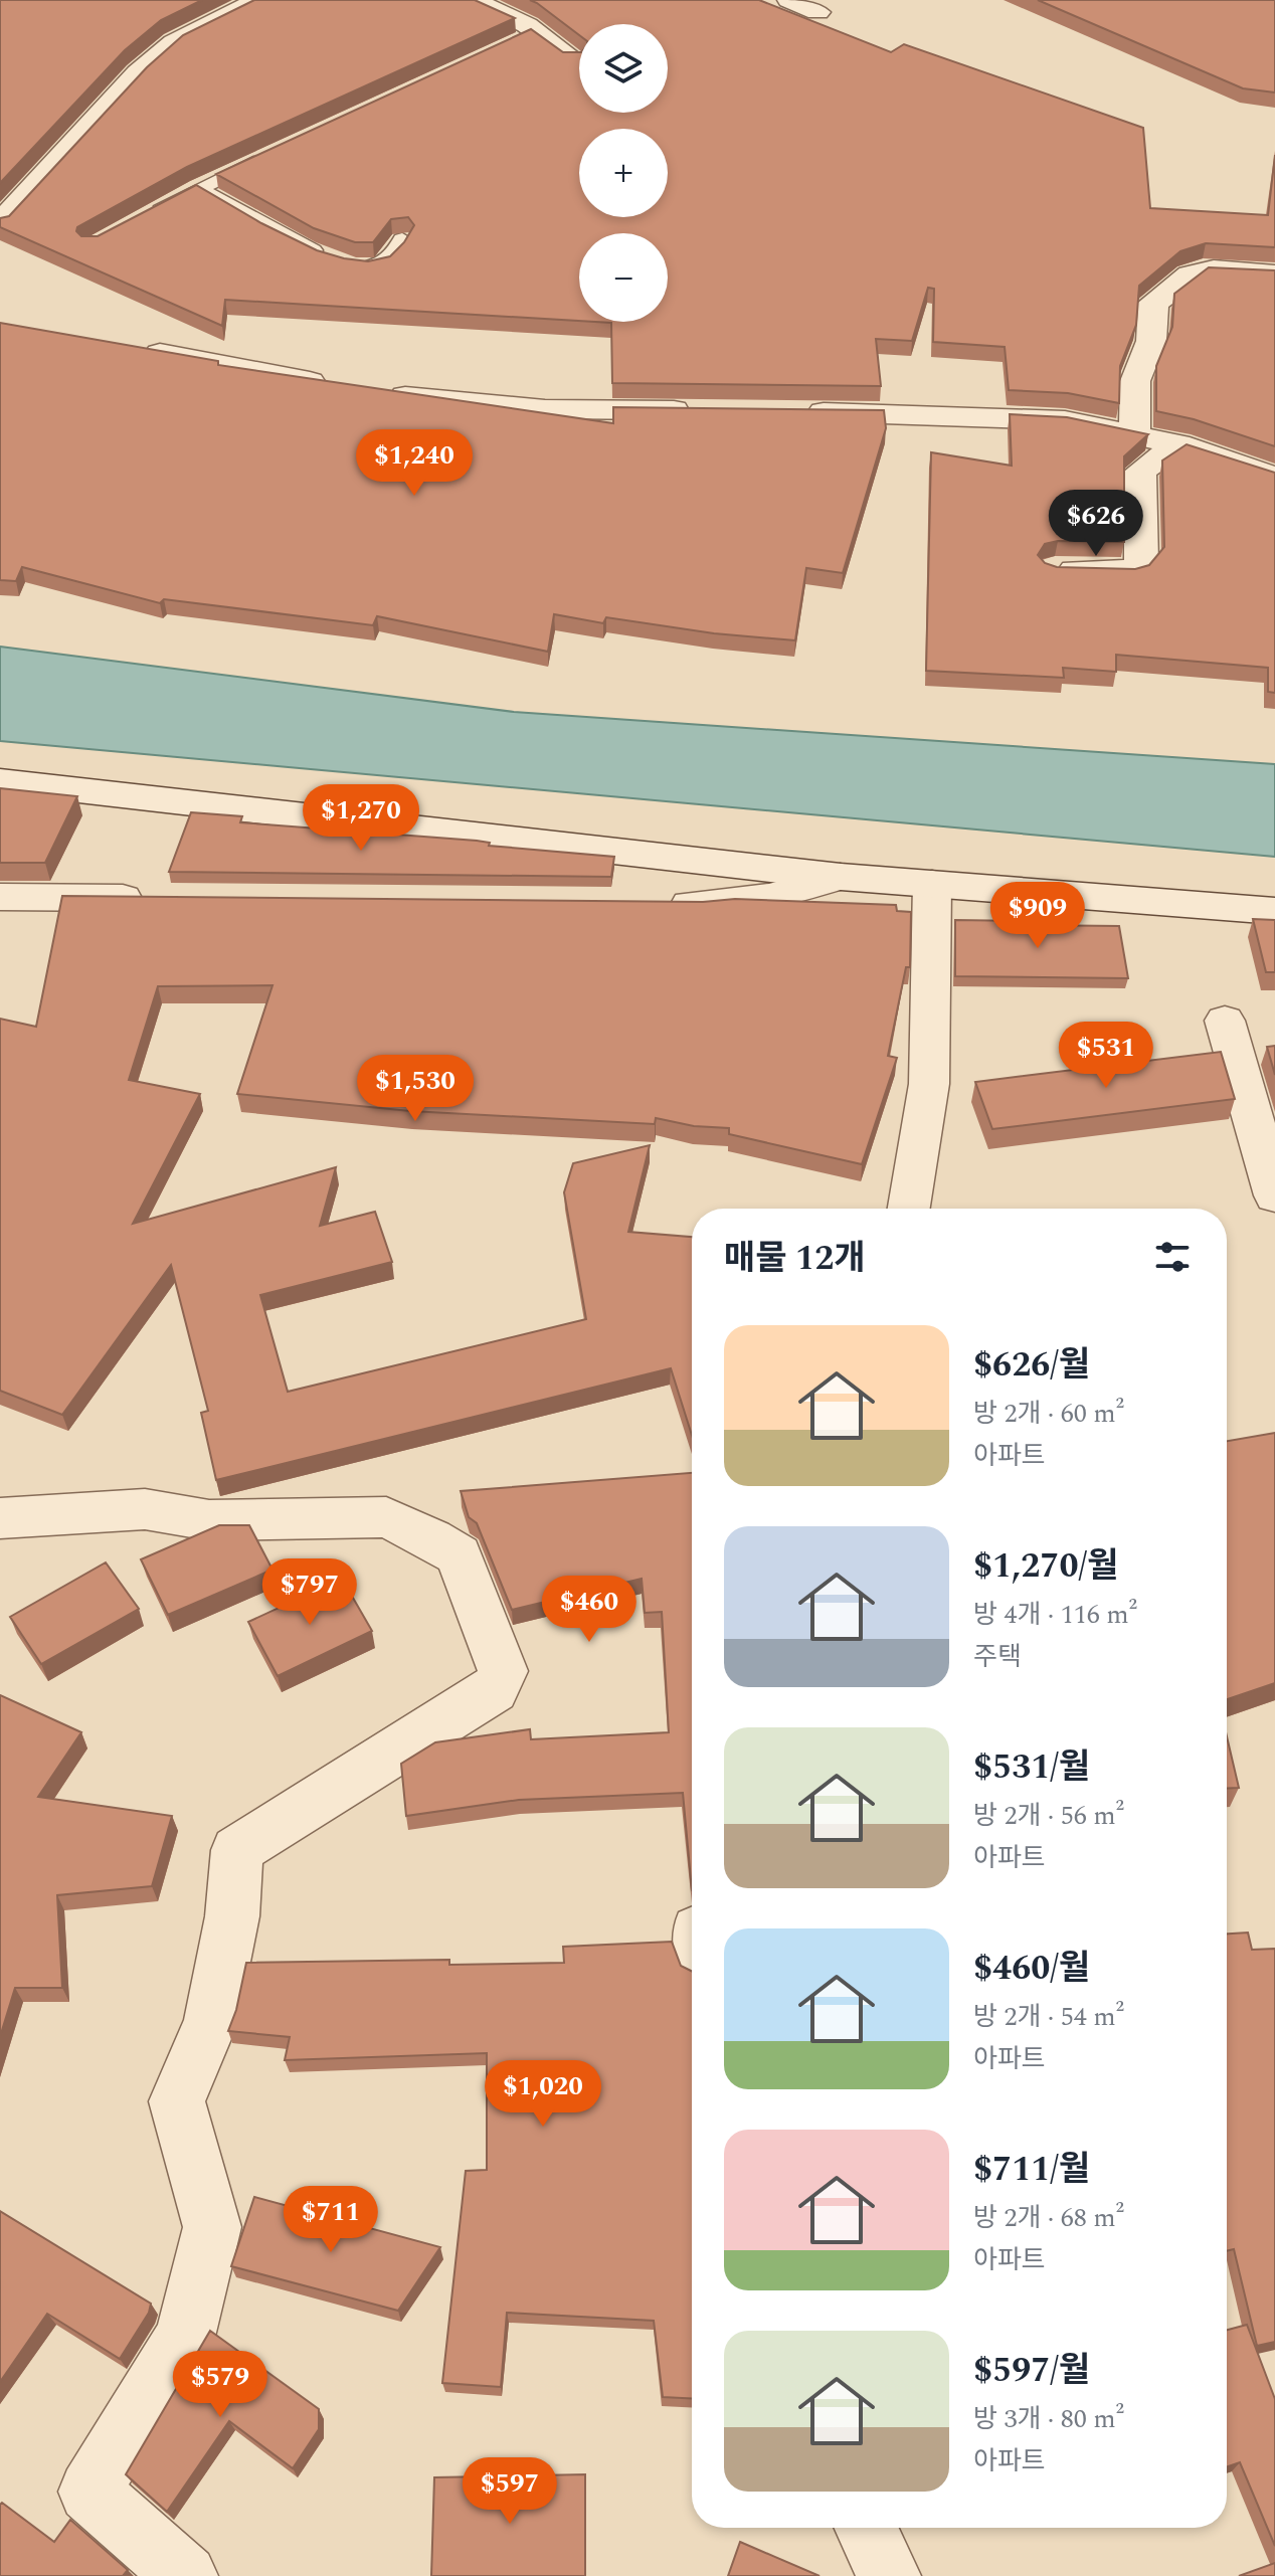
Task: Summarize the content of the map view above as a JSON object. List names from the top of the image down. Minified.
{"page":{"map_buttons":["+","−"],"price":["$1,240","$626","$1,270","$909","$531","$1,530","$797","$460","$1,020","$711","$579","$597"],"heading":"매물 12개","list":[{"name":"$626/월","note":"방 2개 · 60 m² · 아파트"},{"name":"$1,270/월","note":"방 4개 · 116 m² · 주택"},{"name":"$531/월","note":"방 2개 · 56 m² · 아파트"},{"name":"$460/월","note":"방 2개 · 54 m² · 아파트"},{"name":"$711/월","note":"방 2개 · 68 m² · 아파트"},{"name":"$597/월","note":"방 3개 · 80 m² · 아파트"}]}}
